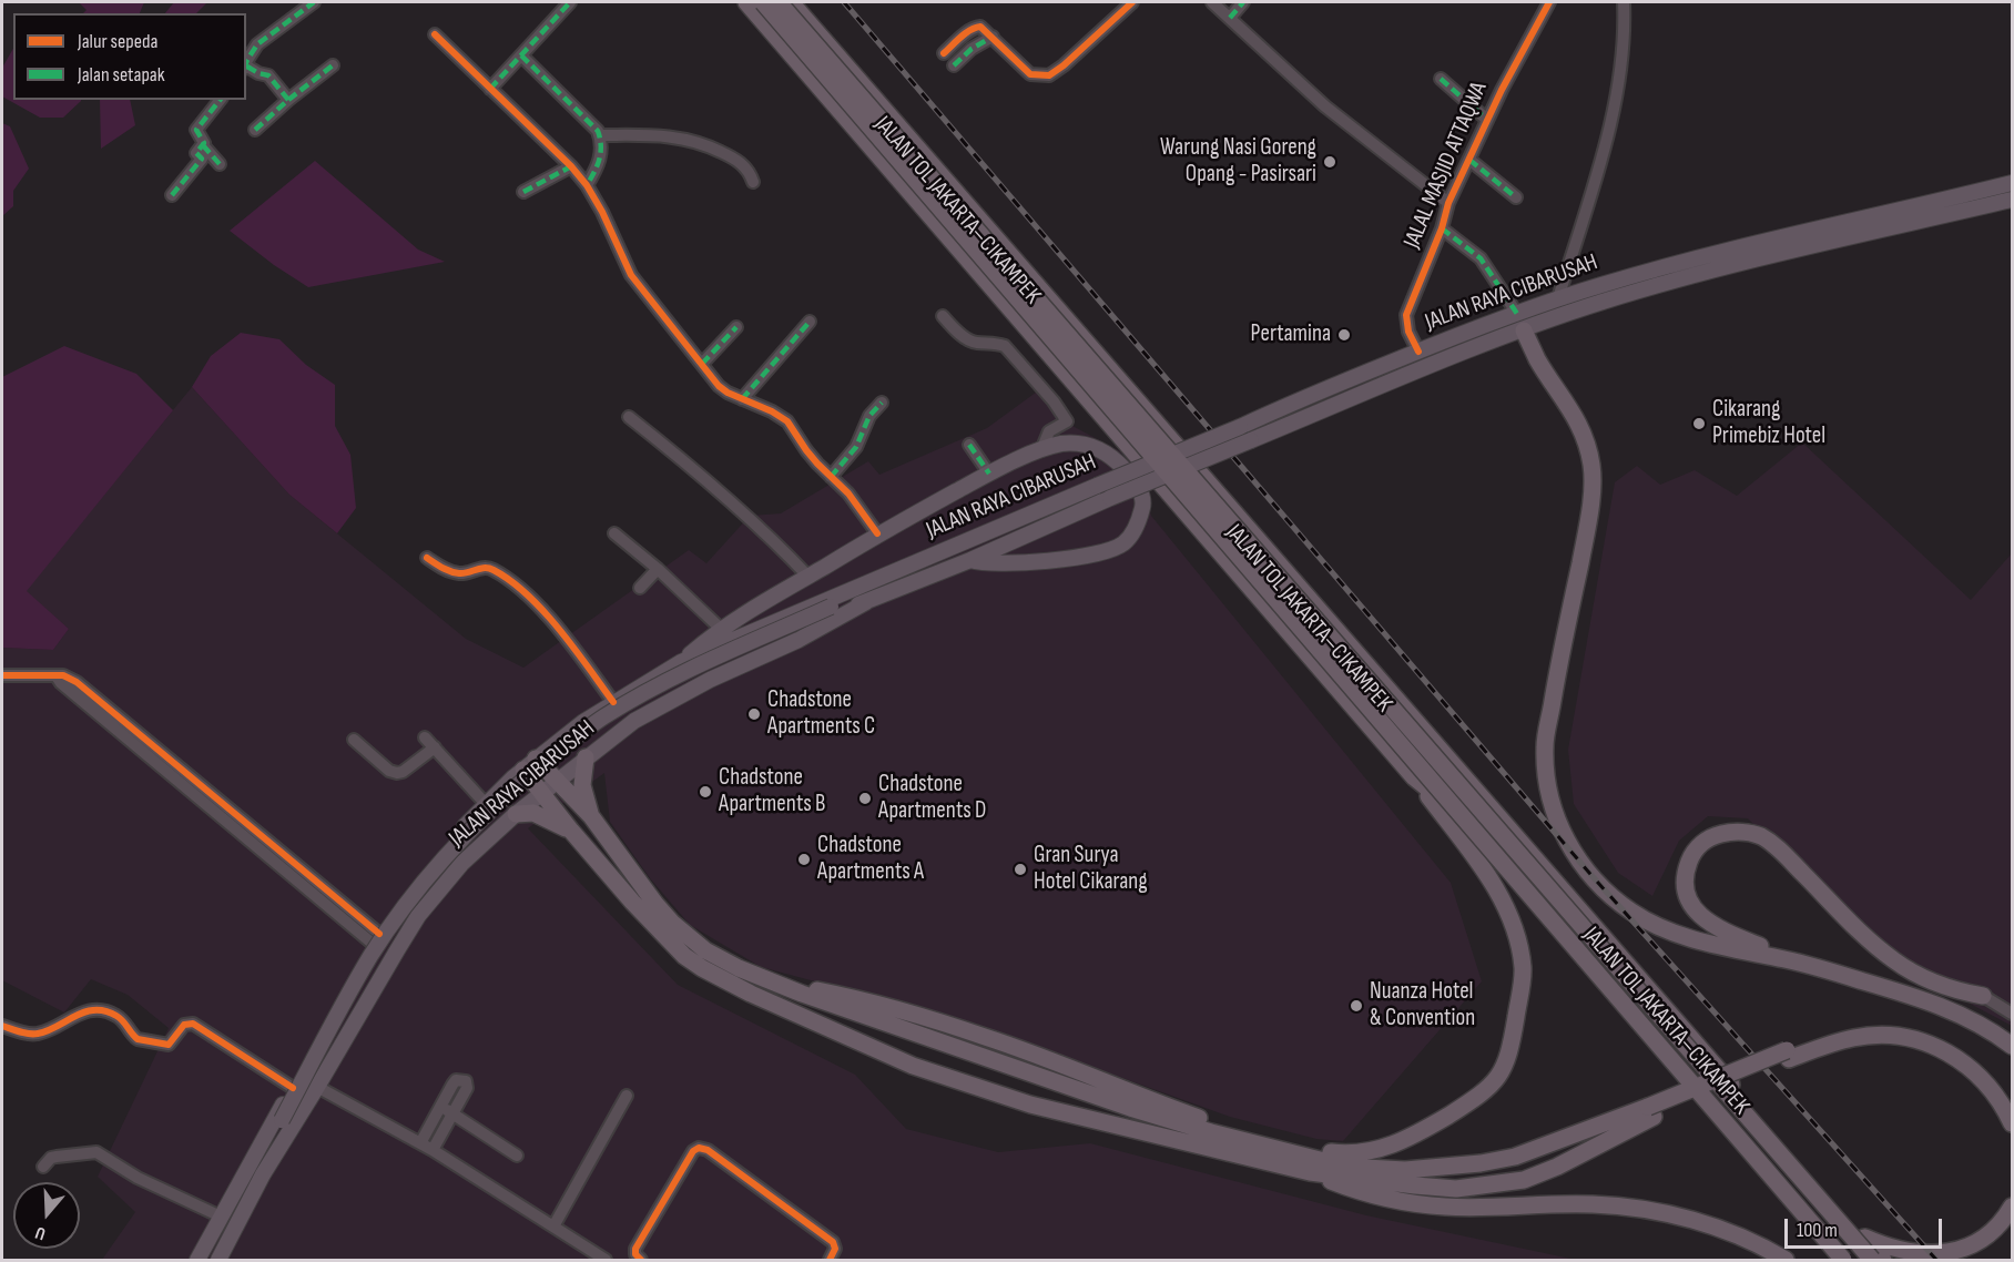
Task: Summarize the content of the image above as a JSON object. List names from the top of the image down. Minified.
{"streets":{"highway":["JALAN TOL JAKARTA–CIKAMPEK"],"main road":["JALAN RAYA CIBARUSAH"],"street":["JALAL MASJID ATTAQWA"]},"crossings":[["JALAL MASJID ATTAQWA","JALAN RAYA CIBARUSAH"]],"places":["Warung Nasi Goreng Opang - Pasirsari","Pertamina","Cikarang Primebiz Hotel","Chadstone Apartments C","Chadstone Apartments B","Chadstone Apartments D","Chadstone Apartments A","Gran Surya Hotel Cikarang","Nuanza Hotel & Convention"],"legend":["Jalur sepeda","Jalan setapak"],"scale_bar":"100 m","north":"bottom"}
